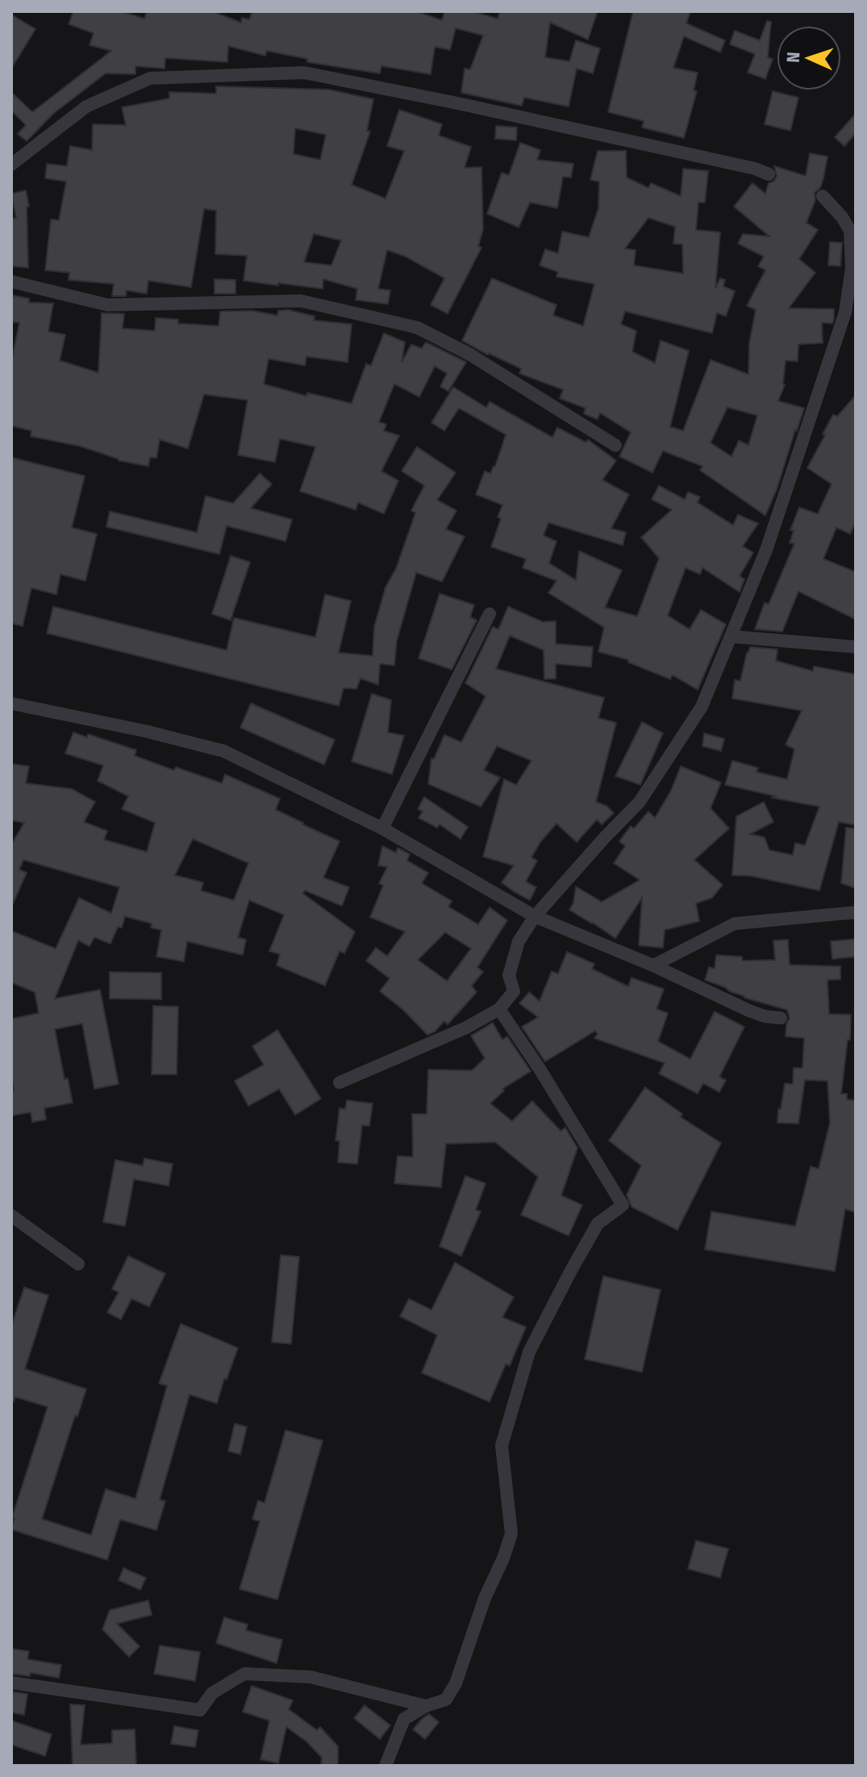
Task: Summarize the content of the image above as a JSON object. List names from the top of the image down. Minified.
{"north":"left"}
